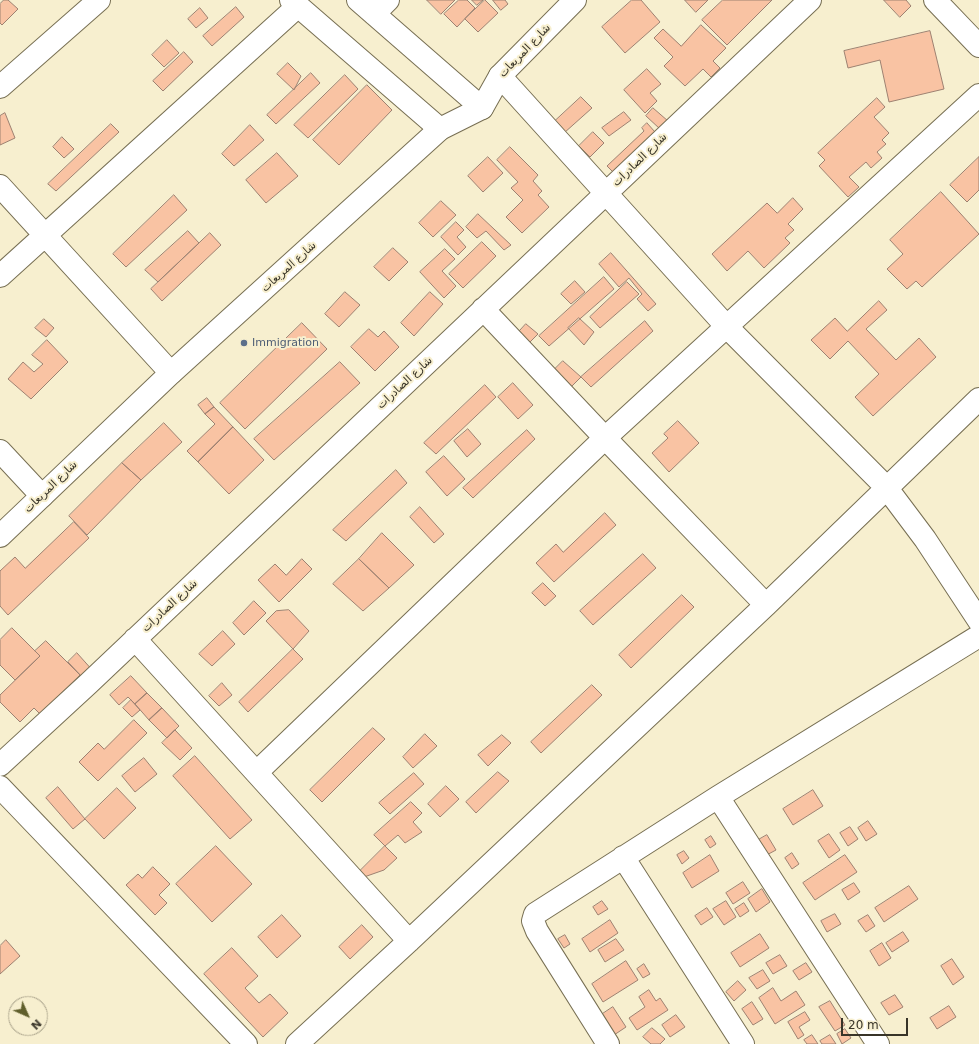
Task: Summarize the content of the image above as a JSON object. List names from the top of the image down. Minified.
{"streets":{"street":["شارع المربعات","شارع الصادرات"]},"places":["Immigration"],"scale_bar":"20 m","north":"bottom right"}
